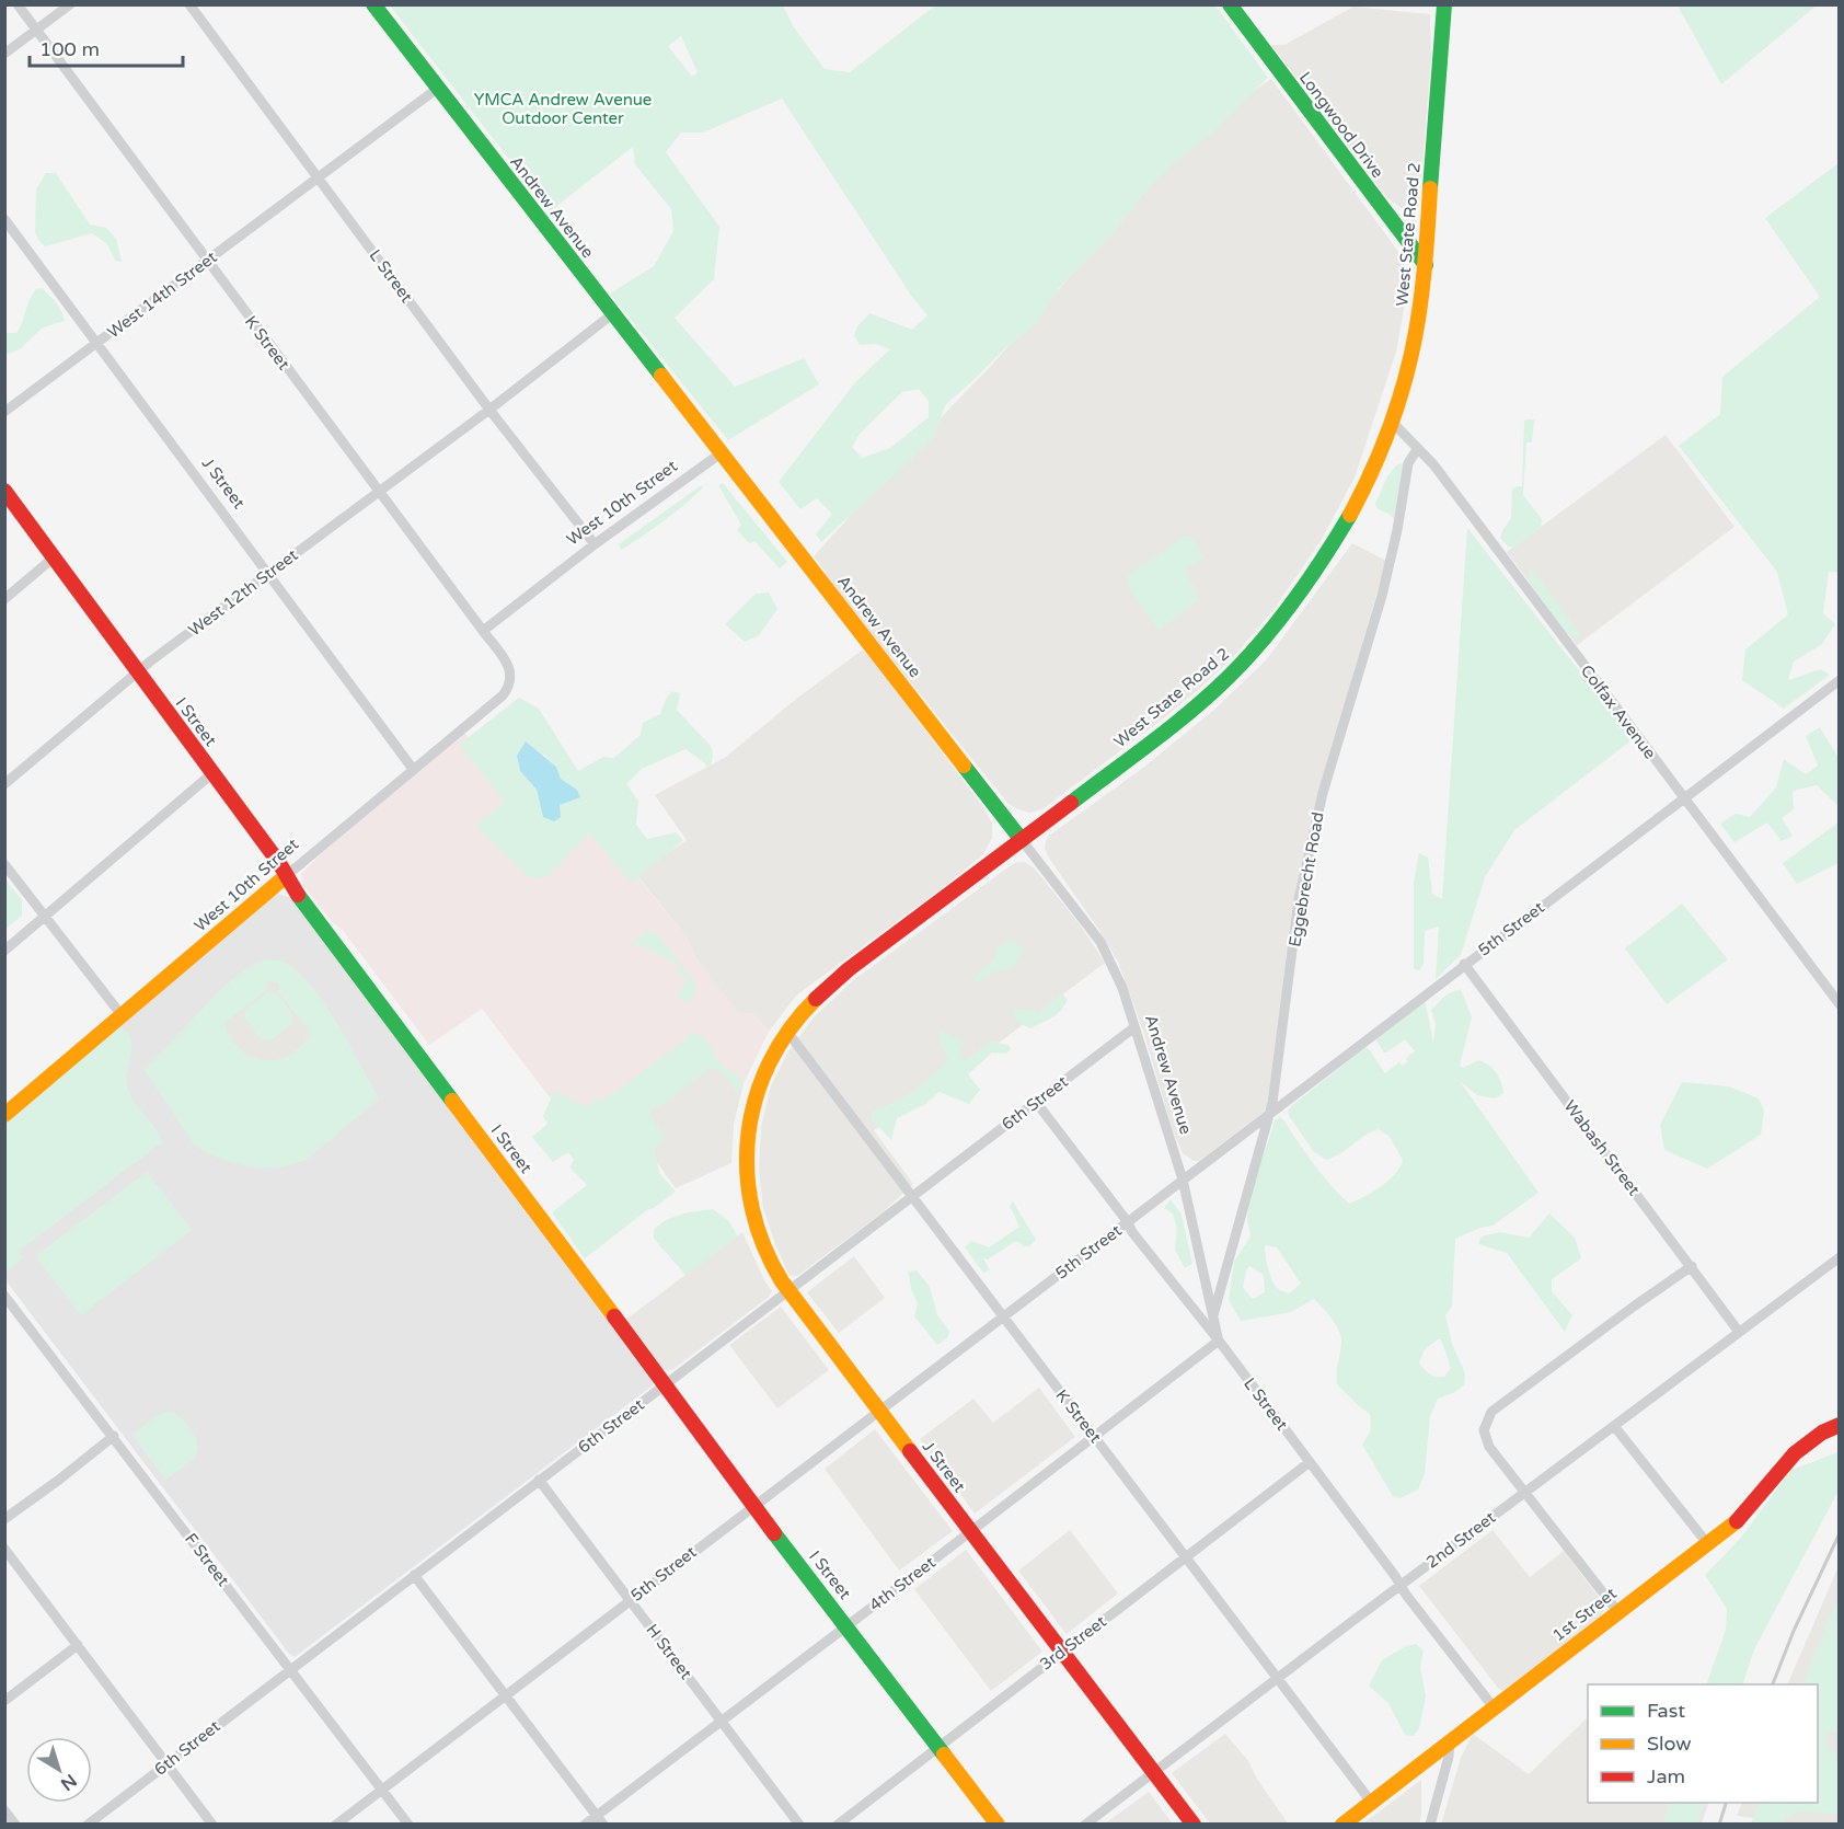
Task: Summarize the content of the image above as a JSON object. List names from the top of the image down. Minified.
{"streets":{"street":["Longwood Drive","Andrew Avenue","West State Road 2","L Street","West 14th Street","K Street","J Street","West 10th Street","West 12th Street","Colfax Avenue","I Street","Eggebrecht Road","5th Street","6th Street","Wabash Street","2nd Street","F Street","4th Street","1st Street","3rd Street","H Street"]},"crossings":[["Longwood Drive","West State Road 2"],["Andrew Avenue","West State Road 2"],["Andrew Avenue","L Street"],["Andrew Avenue","West 14th Street"],["Andrew Avenue","West 10th Street"],["Andrew Avenue","West 12th Street"],["Andrew Avenue","Eggebrecht Road"],["Andrew Avenue","5th Street"],["Andrew Avenue","6th Street"],["Andrew Avenue","4th Street"],["West State Road 2","K Street"],["West State Road 2","J Street"],["West State Road 2","Colfax Avenue"],["L Street","West 14th Street"],["L Street","West 10th Street"],["L Street","West 12th Street"],["L Street","5th Street"],["L Street","6th Street"],["L Street","2nd Street"],["L Street","4th Street"],["L Street","1st Street"],["L Street","3rd Street"],["West 14th Street","K Street"],["West 14th Street","J Street"],["K Street","West 10th Street"],["K Street","West 12th Street"],["K Street","5th Street"],["K Street","6th Street"],["K Street","2nd Street"],["K Street","4th Street"],["K Street","1st Street"],["K Street","3rd Street"],["J Street","West 10th Street"],["J Street","West 12th Street"],["J Street","5th Street"],["J Street","6th Street"],["J Street","2nd Street"],["J Street","4th Street"],["J Street","3rd Street"],["West 10th Street","I Street"],["West 12th Street","I Street"],["Colfax Avenue","Eggebrecht Road"],["Colfax Avenue","5th Street"],["I Street","5th Street"],["I Street","6th Street"],["I Street","4th Street"],["I Street","3rd Street"],["Eggebrecht Road","5th Street"],["5th Street","Wabash Street"],["5th Street","F Street"],["5th Street","H Street"],["6th Street","F Street"],["6th Street","H Street"],["Wabash Street","2nd Street"],["4th Street","H Street"]],"parks":["YMCA Andrew Avenue Outdoor Center"],"legend":["Fast","Slow","Jam"],"scale_bar":"100 m","north":"bottom right"}
